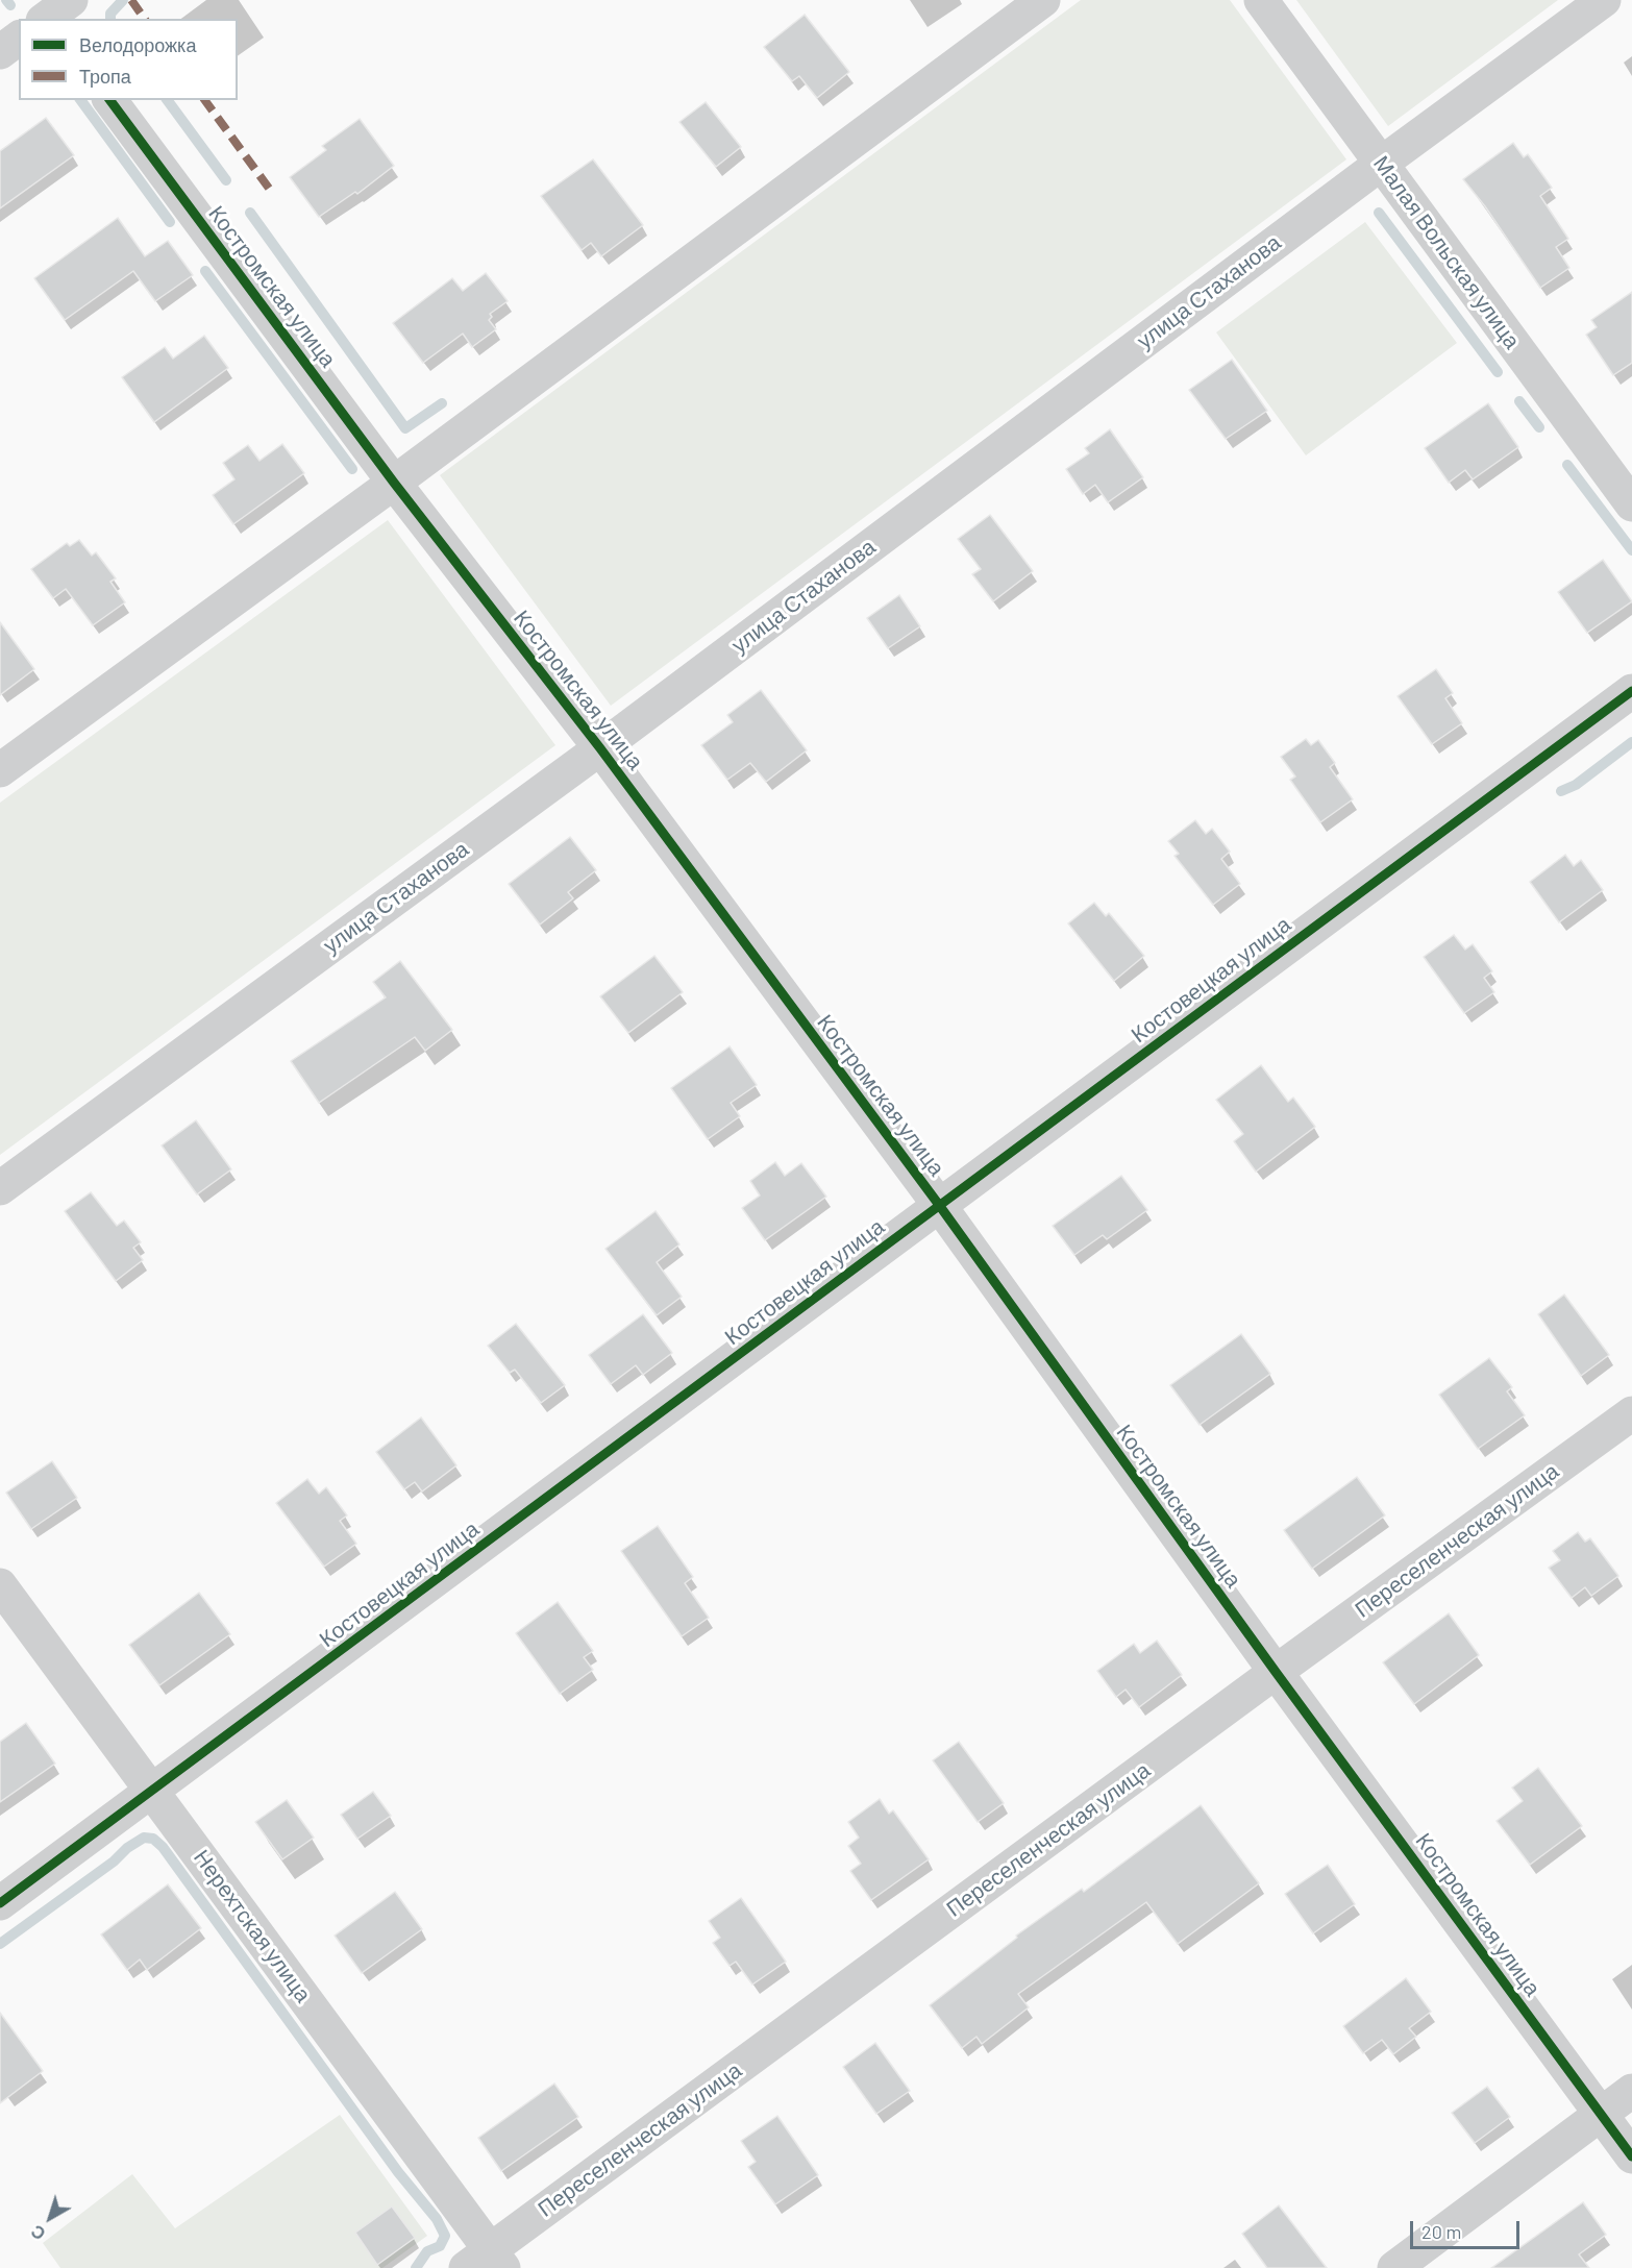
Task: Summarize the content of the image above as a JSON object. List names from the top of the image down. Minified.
{"streets":{"street":["Малая Вольская улица","Костромская улица","улица Стаханова","Костовецкая улица","Переселенческая улица","Нерехтская улица"]},"crossings":[["Малая Вольская улица","улица Стаханова"],["Костромская улица","улица Стаханова"],["Костромская улица","Костовецкая улица"],["Костромская улица","Переселенческая улица"],["Костовецкая улица","Нерехтская улица"],["Переселенческая улица","Нерехтская улица"]],"legend":["Велодорожка","Тропа"],"scale_bar":"20 m","north":"bottom left"}
